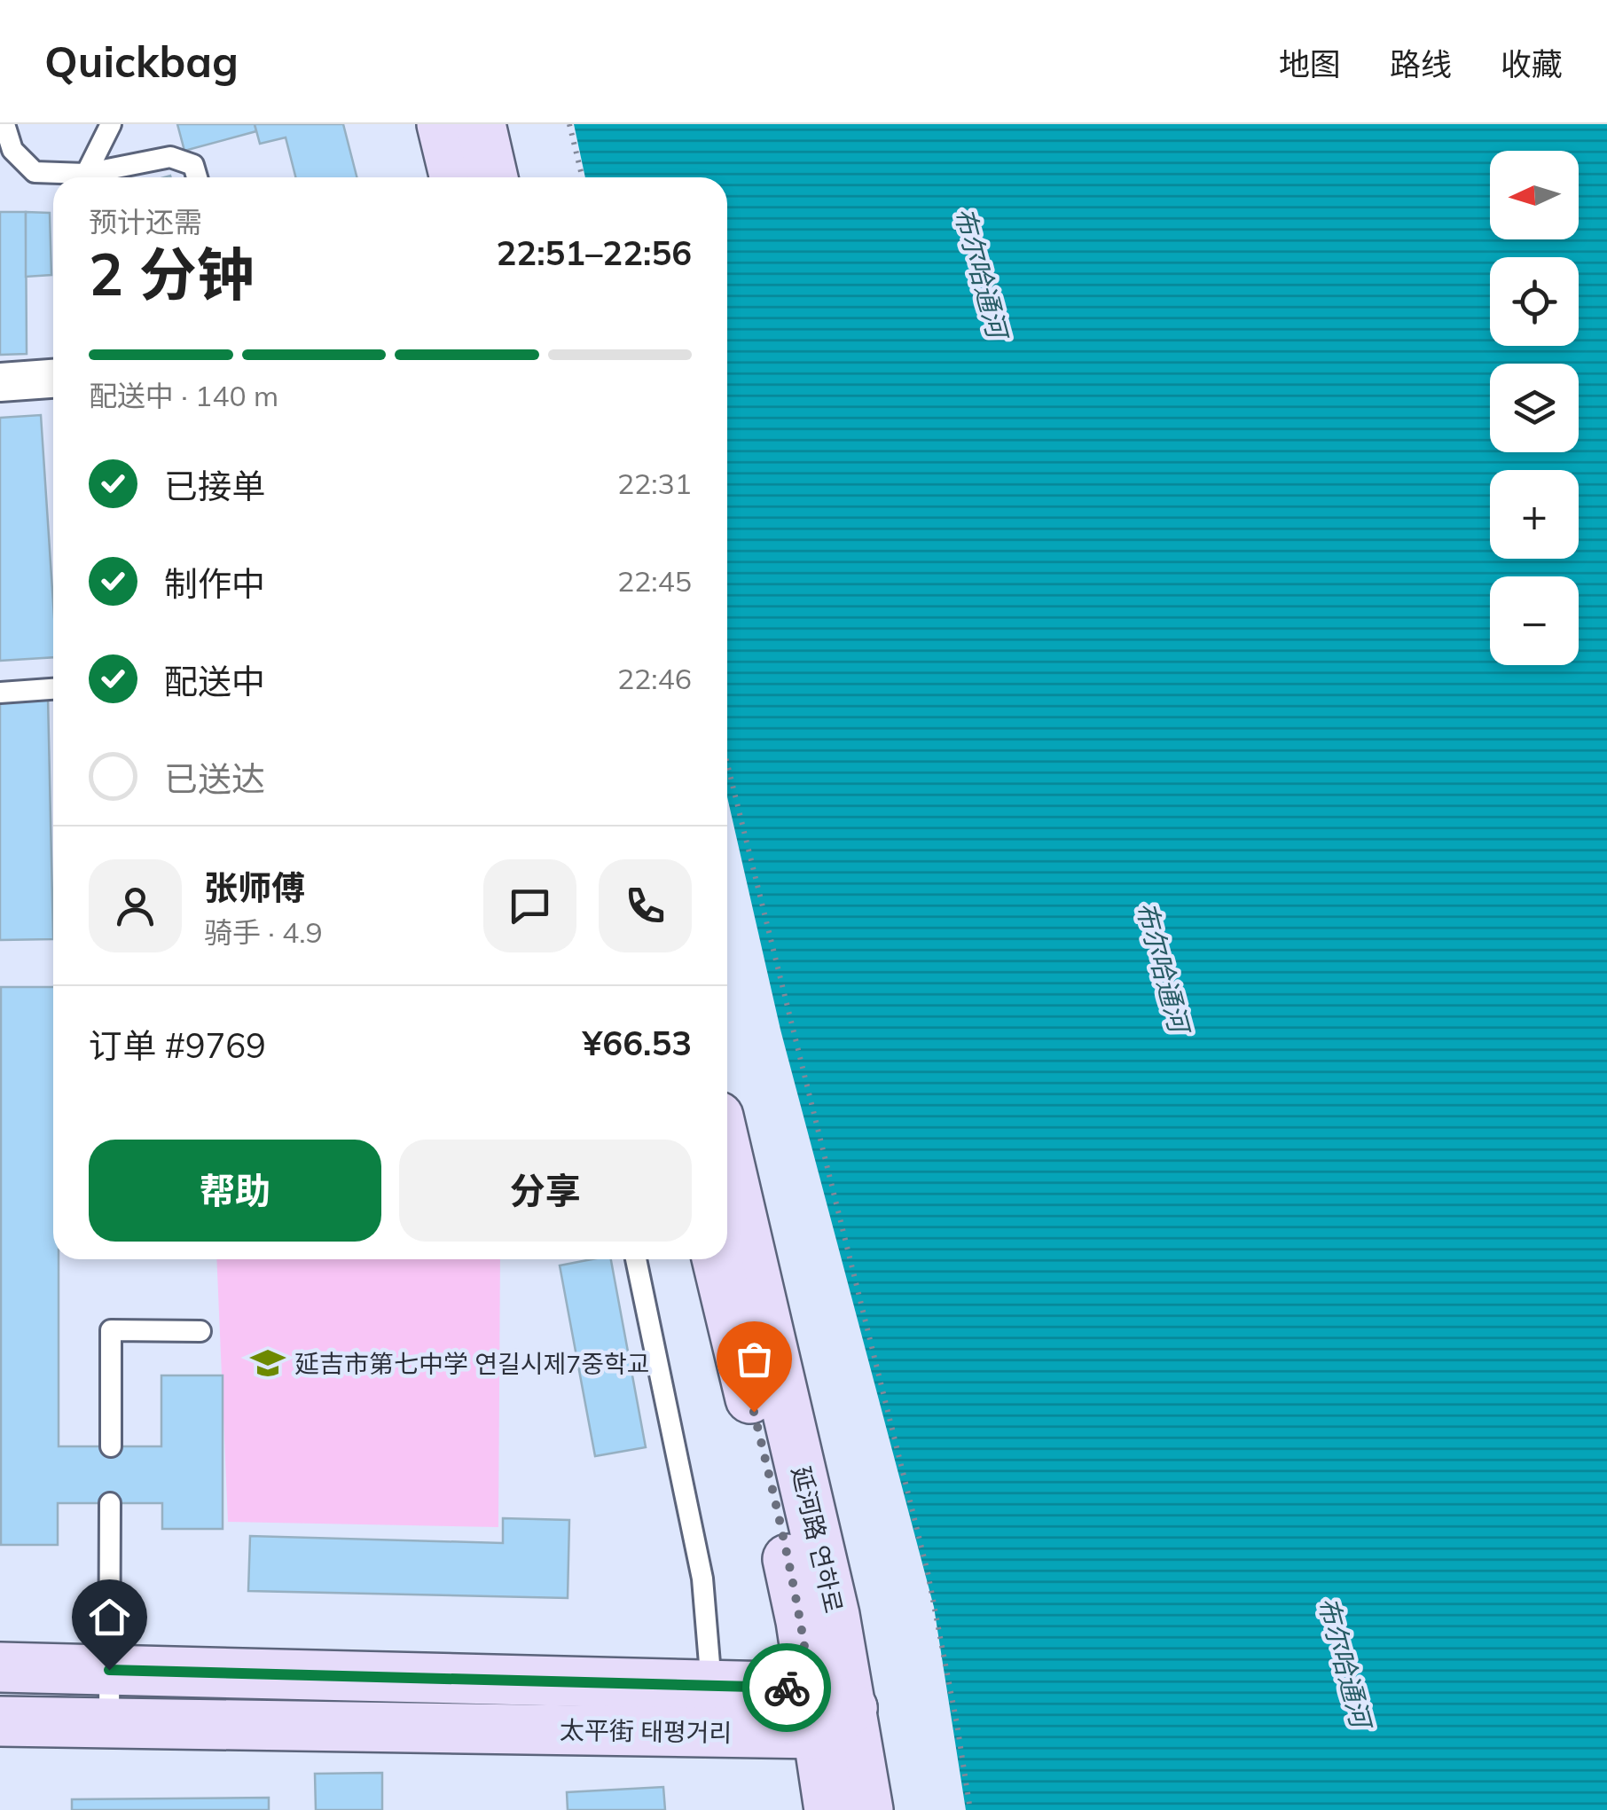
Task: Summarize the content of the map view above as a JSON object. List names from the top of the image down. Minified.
{"streets":{"main road":["延河路 연하로","太平街 태평거리"]},"crossings":[["延河路 연하로","太平街 태평거리"]],"water":["布尔哈通河"],"places":{"school or university":["延吉市第七中学 연길시제7중학교"]},"north":"left","page":{"header":"Quickbag","nav":["地图","路线","收藏"],"map_buttons":["+","−"],"heading":["2 分钟","预计还需","22:51–22:56"],"panel":["张师傅","骑手 · 4.9","订单 #9769","¥66.53"],"bar":"配送中 · 140 m","list":[["已接单","22:31"],["制作中","22:45"],["配送中","22:46"],"已送达"],"buttons":["帮助","分享"]}}
